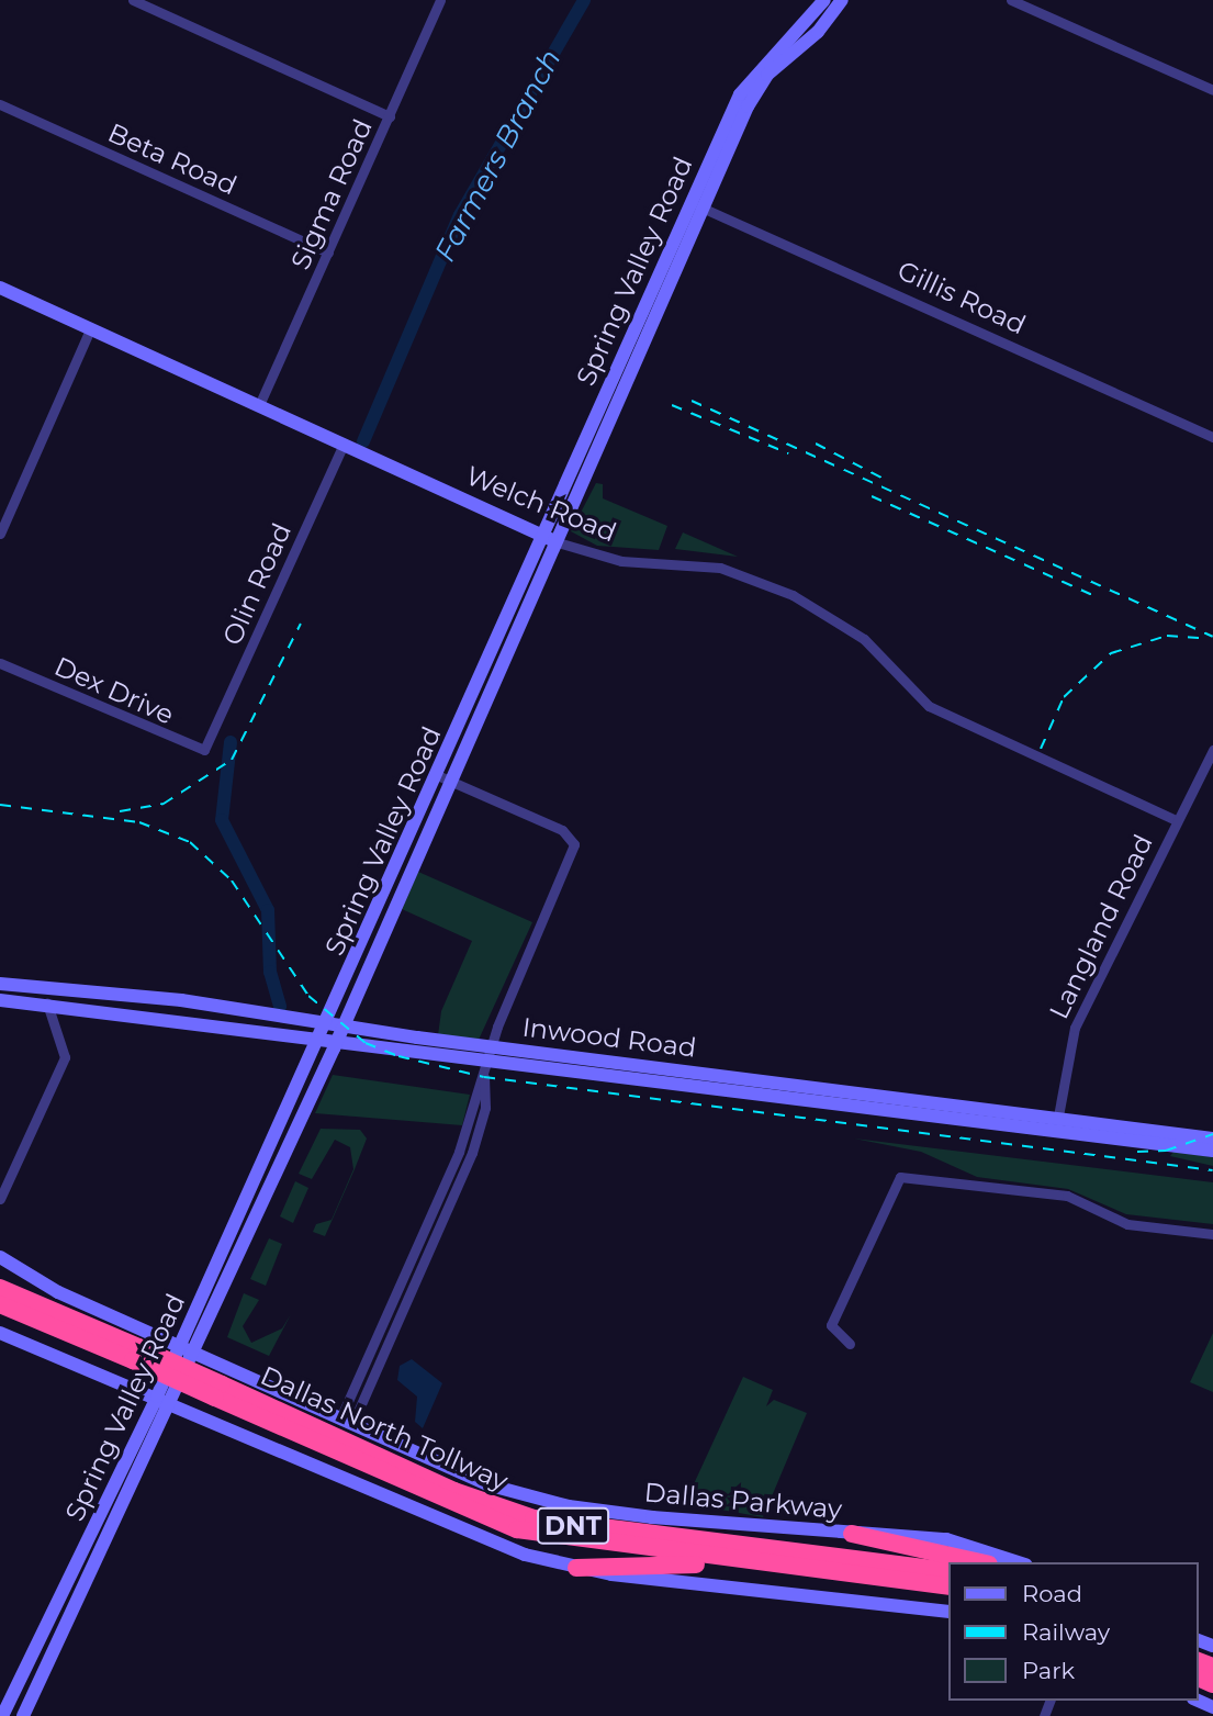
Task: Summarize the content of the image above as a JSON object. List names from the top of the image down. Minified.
{"streets":{"highway":["Dallas North Tollway","DNT"],"main road":["Spring Valley Road","Welch Road","Inwood Road","Dallas Parkway"],"street":["Beta Road","Sigma Road","Gillis Road","Olin Road","Dex Drive","Langland Road"]},"crossings":[["Beta Road","Sigma Road"],["Sigma Road","Welch Road"],["Spring Valley Road","Gillis Road"],["Spring Valley Road","Welch Road"],["Spring Valley Road","Inwood Road"],["Spring Valley Road","Dallas Parkway"],["Welch Road","Olin Road"],["Welch Road","Langland Road"],["Olin Road","Dex Drive"],["Langland Road","Inwood Road"],["Dallas North Tollway","Dallas Parkway"]],"water":["Farmers Branch"],"legend":["Road","Railway","Park"]}
